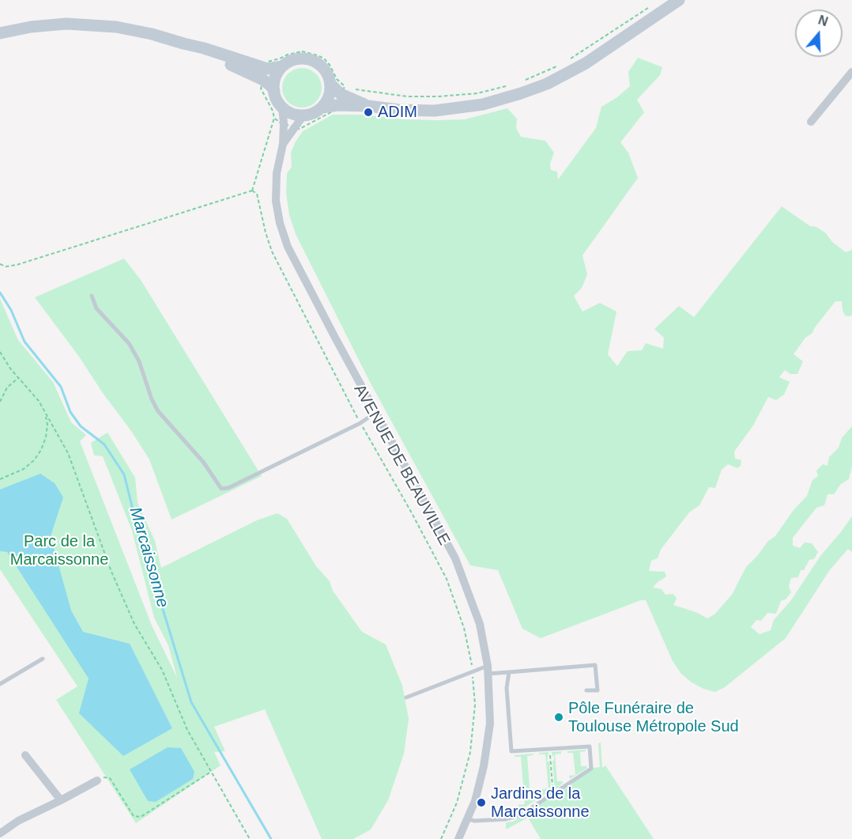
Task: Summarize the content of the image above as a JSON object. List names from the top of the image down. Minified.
{"streets":{"street":["AVENUE DE BEAUVILLE"]},"water":["Marcaissonne"],"parks":["Parc de la Marcaissonne"],"places":["ADIM","Pôle Funéraire de Toulouse Métropole Sud","Jardins de la Marcaissonne"],"north":"top"}
